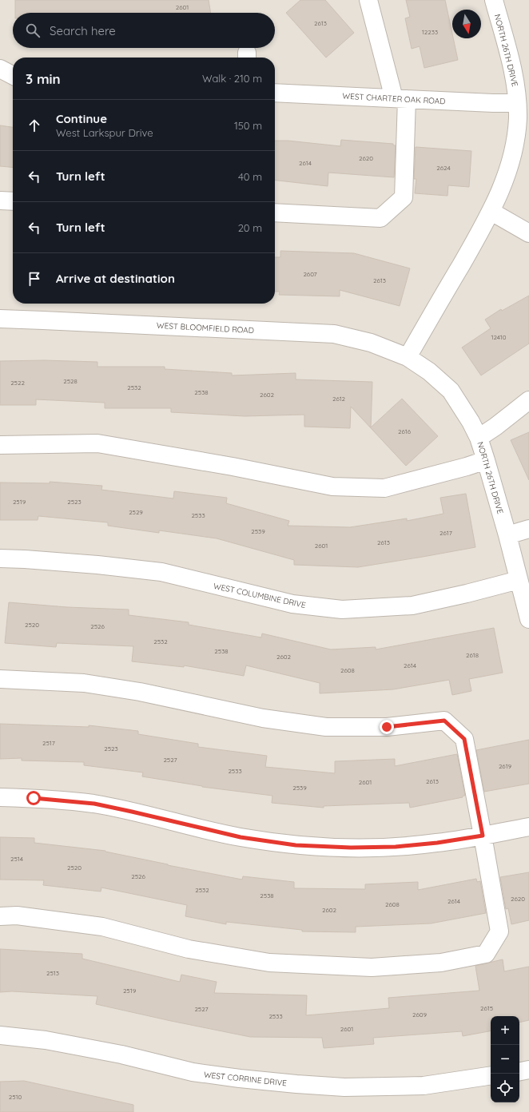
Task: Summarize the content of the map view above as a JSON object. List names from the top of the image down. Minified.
{"streets":{"street":["NORTH 26TH DRIVE","WEST CHARTER OAK ROAD","WEST BLOOMFIELD ROAD","WEST COLUMBINE DRIVE","WEST CORRINE DRIVE"]},"crossings":[["NORTH 26TH DRIVE","WEST CHARTER OAK ROAD"],["NORTH 26TH DRIVE","WEST BLOOMFIELD ROAD"],["NORTH 26TH DRIVE","WEST COLUMBINE DRIVE"]],"house_numbers":["2601","2613","12233","2620","2614","2624","2607","2613","12410","2528","2522","2532","2538","2602","2612","2616","2519","2523","2529","2533","2539","2617","2613","2601","2520","2526","2532","2538","2618","2602","2614","2608","2517","2523","2527","2619","2533","2613","2601","2539","2514","2520","2526","2532","2538","2620","2614","2608","2602","2513","2519","2615","2527","2609","2533","2601","2510"],"north":"bottom","page":{"search":"Search here","heading":["3 min","Walk · 210 m"],"list":[["Continue","West Larkspur Drive","150 m"],["Turn left","40 m"],["Turn left","20 m"],"Arrive at destination"],"map_buttons":["+","−"]}}
